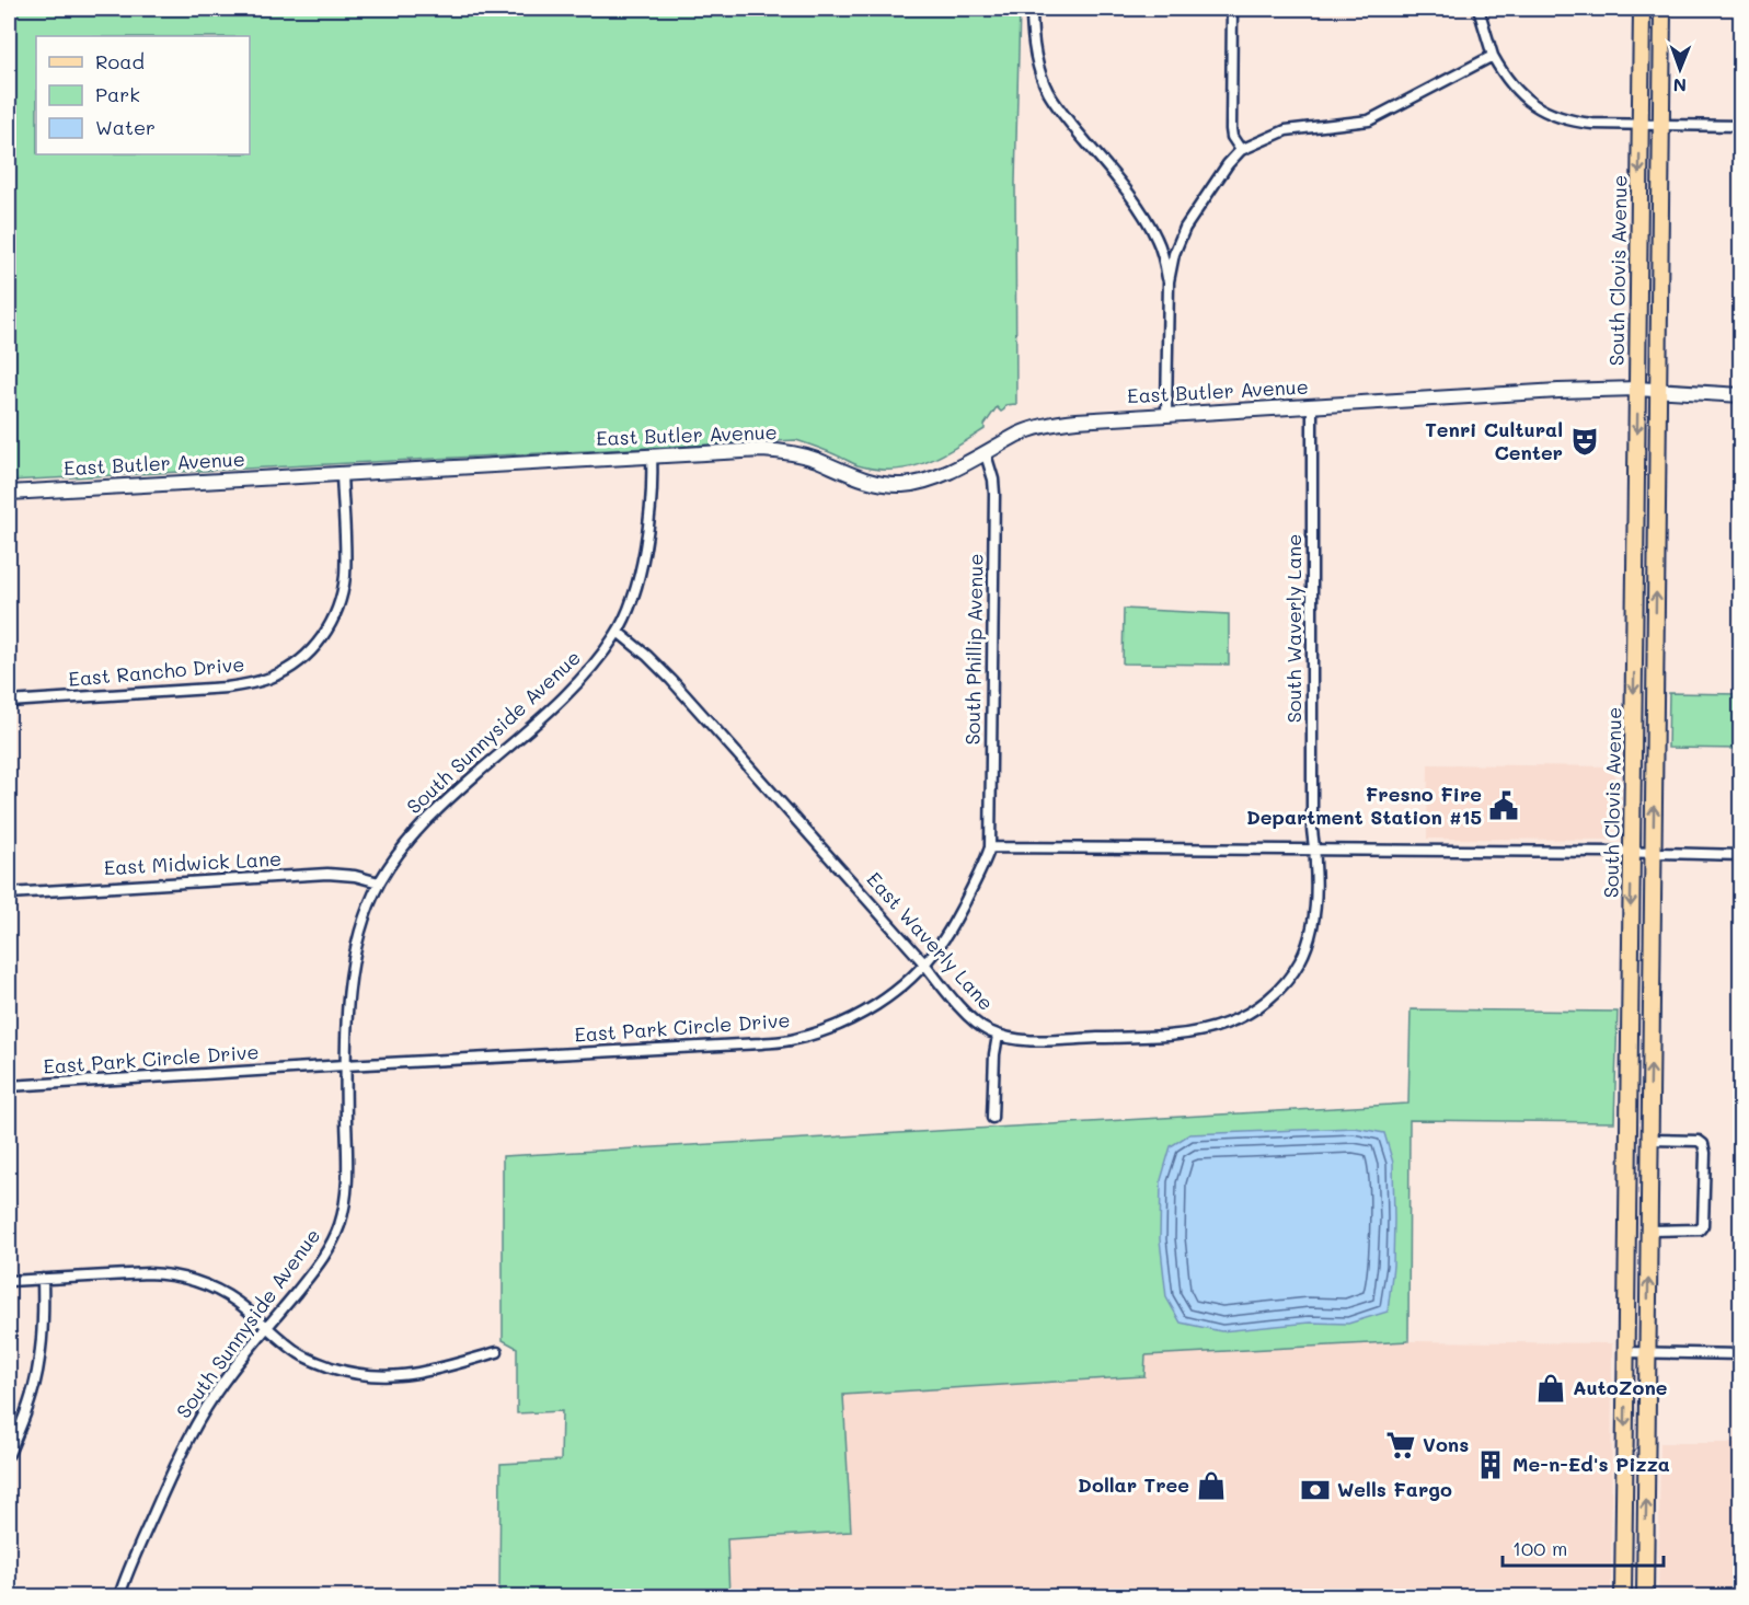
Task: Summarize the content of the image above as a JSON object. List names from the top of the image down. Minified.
{"streets":{"main road":["South Clovis Avenue"],"street":["East Butler Avenue","South Waverly Lane","South Phillip Avenue","East Rancho Drive","South Sunnyside Avenue","East Midwick Lane","East Waverly Lane","East Park Circle Drive"]},"crossings":[["South Clovis Avenue","East Butler Avenue"],["East Butler Avenue","South Waverly Lane"],["East Butler Avenue","South Phillip Avenue"],["East Butler Avenue","East Rancho Drive"],["East Butler Avenue","South Sunnyside Avenue"],["South Waverly Lane","East Waverly Lane"],["South Phillip Avenue","East Park Circle Drive"],["South Sunnyside Avenue","East Midwick Lane"],["South Sunnyside Avenue","East Waverly Lane"],["South Sunnyside Avenue","East Park Circle Drive"],["East Waverly Lane","East Park Circle Drive"]],"places":{"theatre":["Tenri Cultural Center"],"public building":["Fresno Fire Department Station #15"],"shop":["AutoZone","Dollar Tree"],"supermarket":["Vons"],"building":["Me-n-Ed's Pizza"],"bank":["Wells Fargo"]},"legend":["Road","Park","Water"],"scale_bar":"100 m","north":"bottom"}
